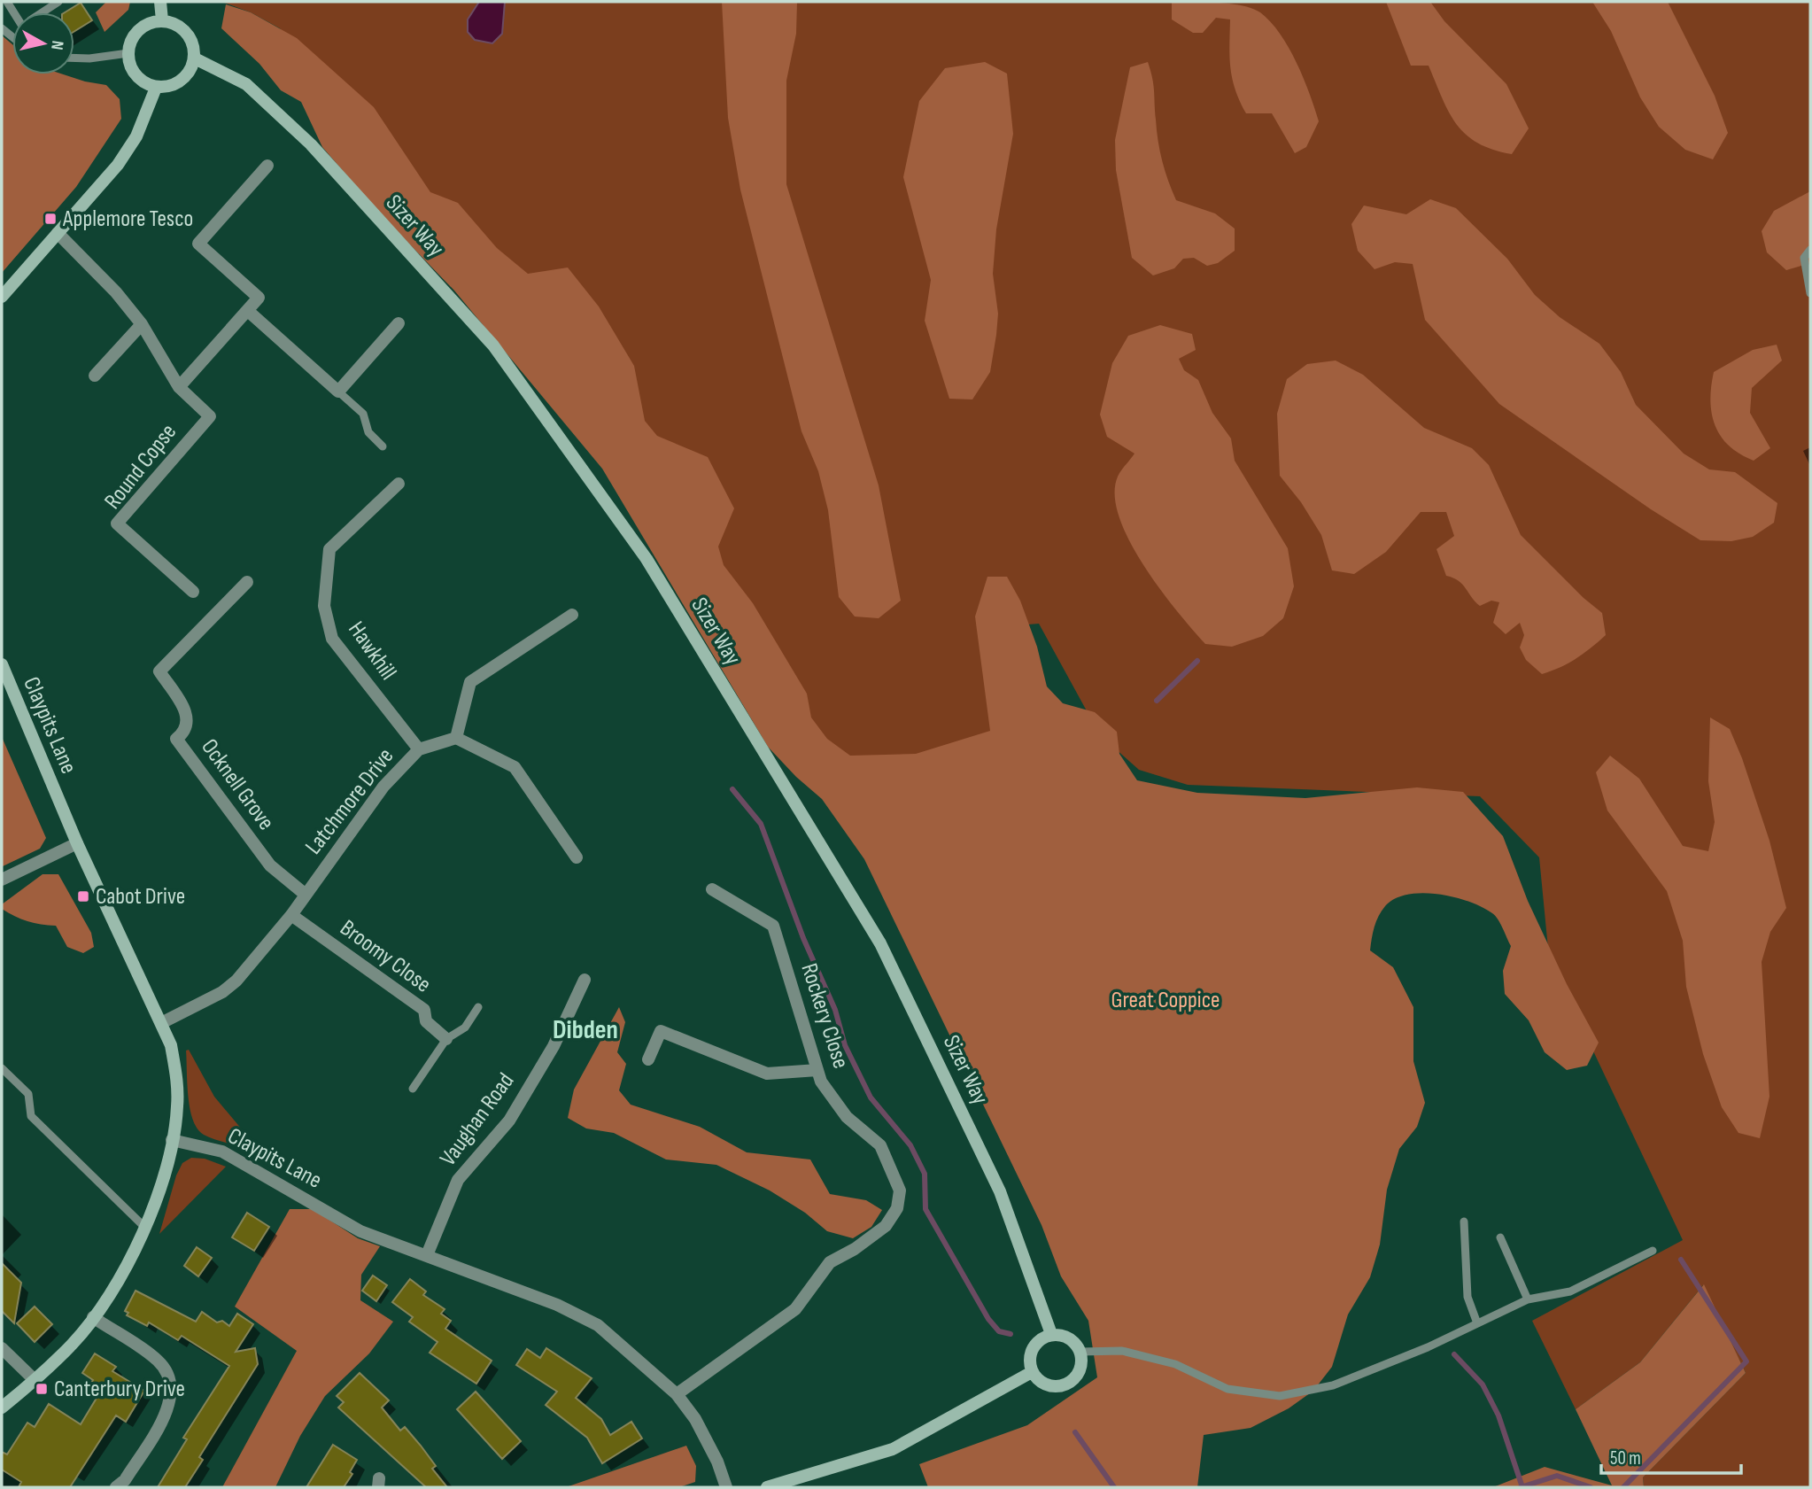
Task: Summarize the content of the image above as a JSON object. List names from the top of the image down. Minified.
{"streets":{"street":["Sizer Way","Round Copse","Hawkhill","Claypits Lane","Ocknell Grove","Latchmore Drive","Broomy Close","Rockery Close","Vaughan Road"]},"crossings":[["Hawkhill","Latchmore Drive"],["Claypits Lane","Latchmore Drive"],["Claypits Lane","Rockery Close"],["Claypits Lane","Vaughan Road"],["Ocknell Grove","Latchmore Drive"],["Latchmore Drive","Broomy Close"]],"districts":["Dibden"],"parks":["Great Coppice"],"places":{"transit":["Applemore Tesco","Cabot Drive","Canterbury Drive"]},"scale_bar":"50 m","north":"right"}
